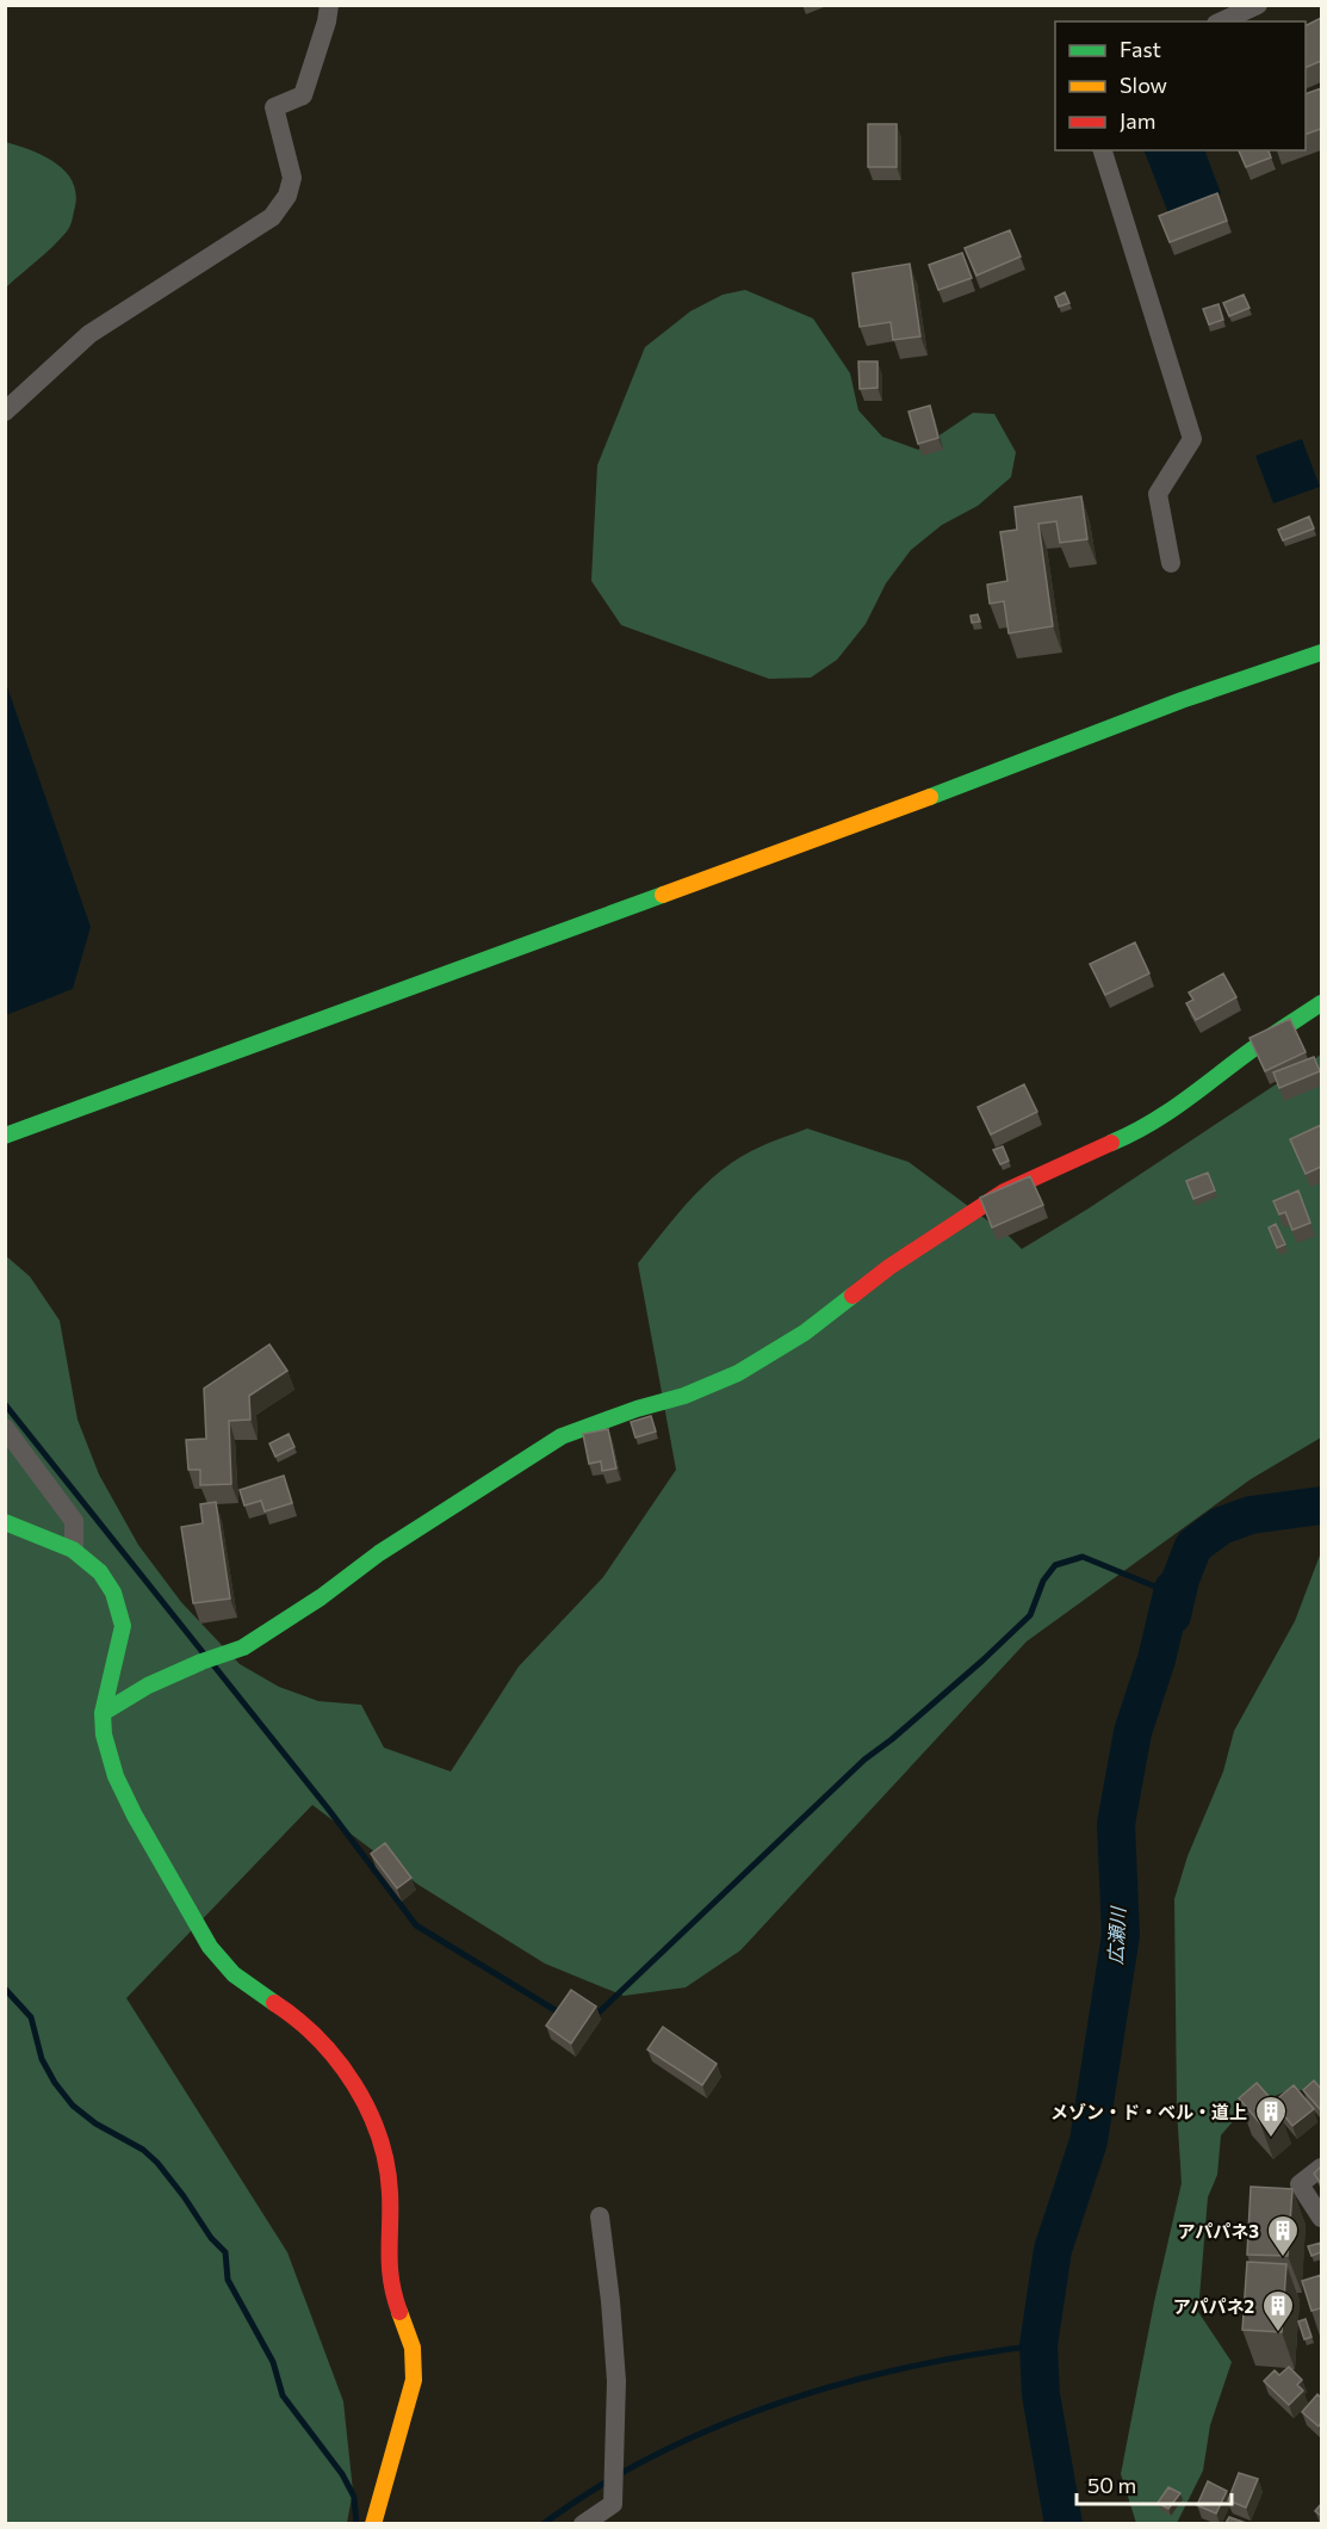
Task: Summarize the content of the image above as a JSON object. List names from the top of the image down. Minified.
{"water":["広瀬川"],"places":{"building":["メゾン・ド・ベル・道上","アパパネ3","アパパネ2"]},"legend":["Fast","Slow","Jam"],"scale_bar":"50 m"}
